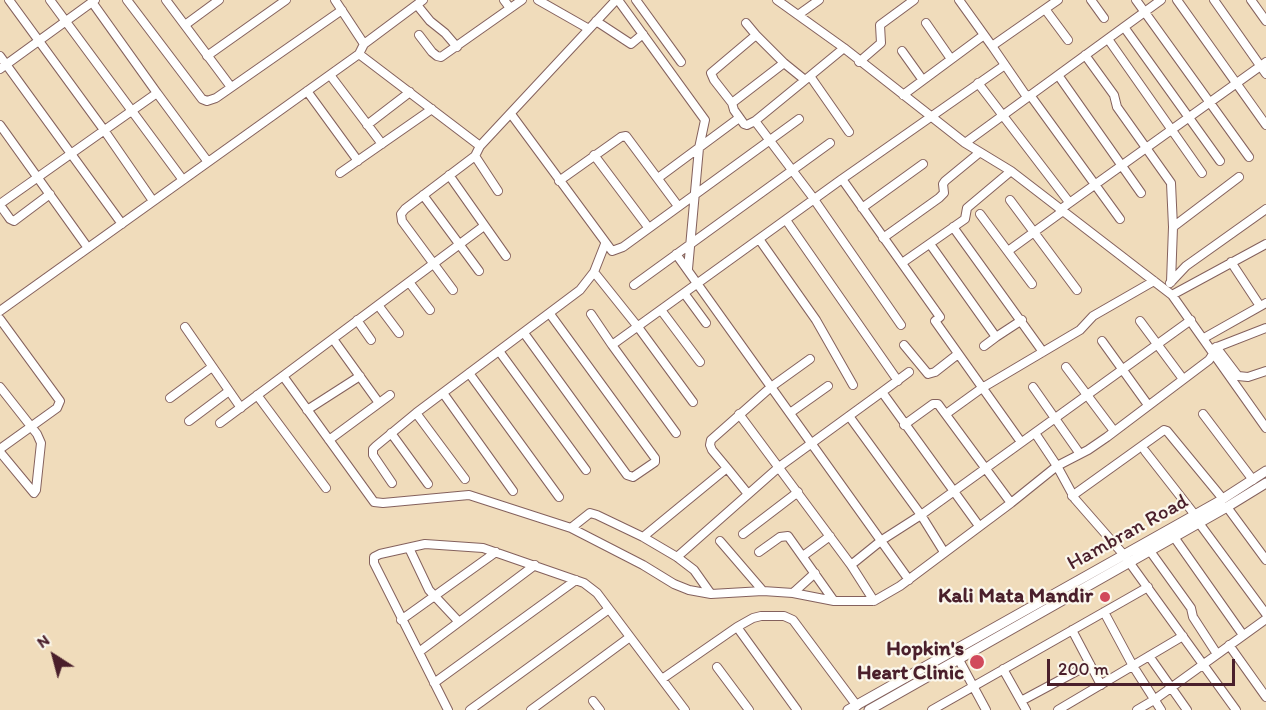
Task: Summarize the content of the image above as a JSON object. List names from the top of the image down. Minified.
{"streets":{"main road":["Hambran Road"]},"places":["Kali Mata Mandir","Hopkin's Heart Clinic"],"scale_bar":"200 m","north":"top left"}
